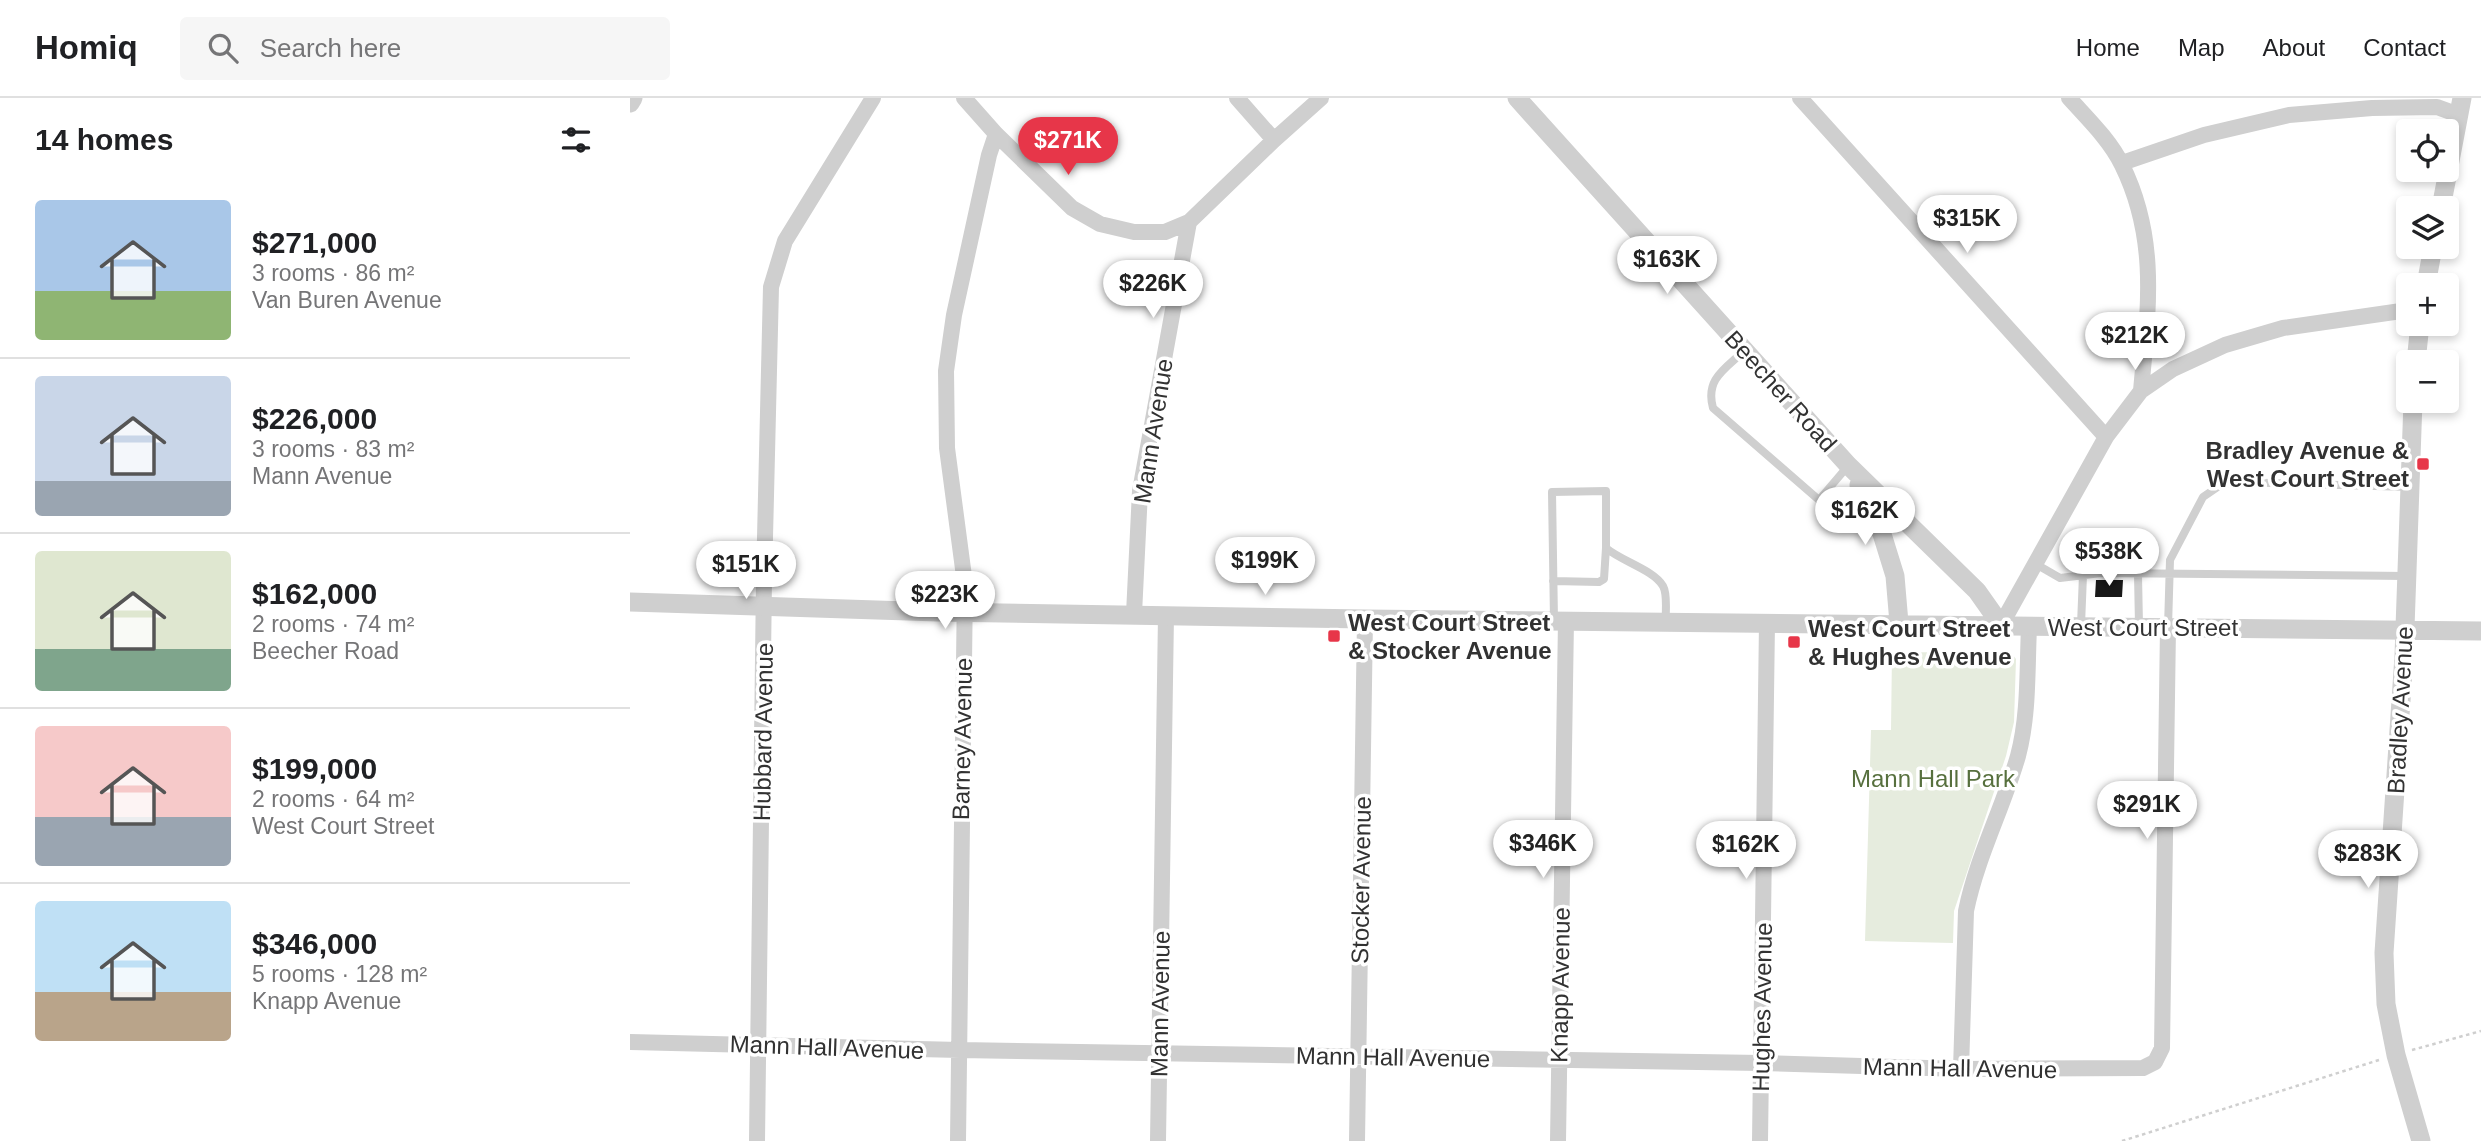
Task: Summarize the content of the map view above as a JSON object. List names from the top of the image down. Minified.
{"streets":{"street":["Beecher Road","Mann Avenue","West Court Street","Bradley Avenue","Hubbard Avenue","Barney Avenue","Stocker Avenue","Knapp Avenue","Hughes Avenue","Mann Hall Avenue"]},"crossings":[["Beecher Road","West Court Street"],["Mann Avenue","West Court Street"],["Mann Avenue","Mann Hall Avenue"],["West Court Street","Bradley Avenue"],["West Court Street","Hubbard Avenue"],["West Court Street","Barney Avenue"],["West Court Street","Stocker Avenue"],["West Court Street","Knapp Avenue"],["West Court Street","Hughes Avenue"],["West Court Street","Mann Hall Avenue"],["Hubbard Avenue","Mann Hall Avenue"],["Barney Avenue","Mann Hall Avenue"],["Stocker Avenue","Mann Hall Avenue"],["Knapp Avenue","Mann Hall Avenue"],["Hughes Avenue","Mann Hall Avenue"]],"parks":["Mann Hall Park"],"places":{"transit":["Bradley Avenue & West Court Street","West Court Street & Stocker Avenue","West Court Street & Hughes Avenue"]},"page":{"header":"Homiq","search":"Search here","nav":["Home","Map","About","Contact"],"heading":"14 homes","price":["$271K","$315K","$163K","$226K","$212K","$162K","$538K","$199K","$151K","$223K","$291K","$346K","$162K","$283K"],"map_buttons":["+","−"],"list":[{"name":"$271,000","note":"3 rooms · 86 m² · Van Buren Avenue"},{"name":"$226,000","note":"3 rooms · 83 m² · Mann Avenue"},{"name":"$162,000","note":"2 rooms · 74 m² · Beecher Road"},{"name":"$199,000","note":"2 rooms · 64 m² · West Court Street"},{"name":"$346,000","note":"5 rooms · 128 m² · Knapp Avenue"}]}}
